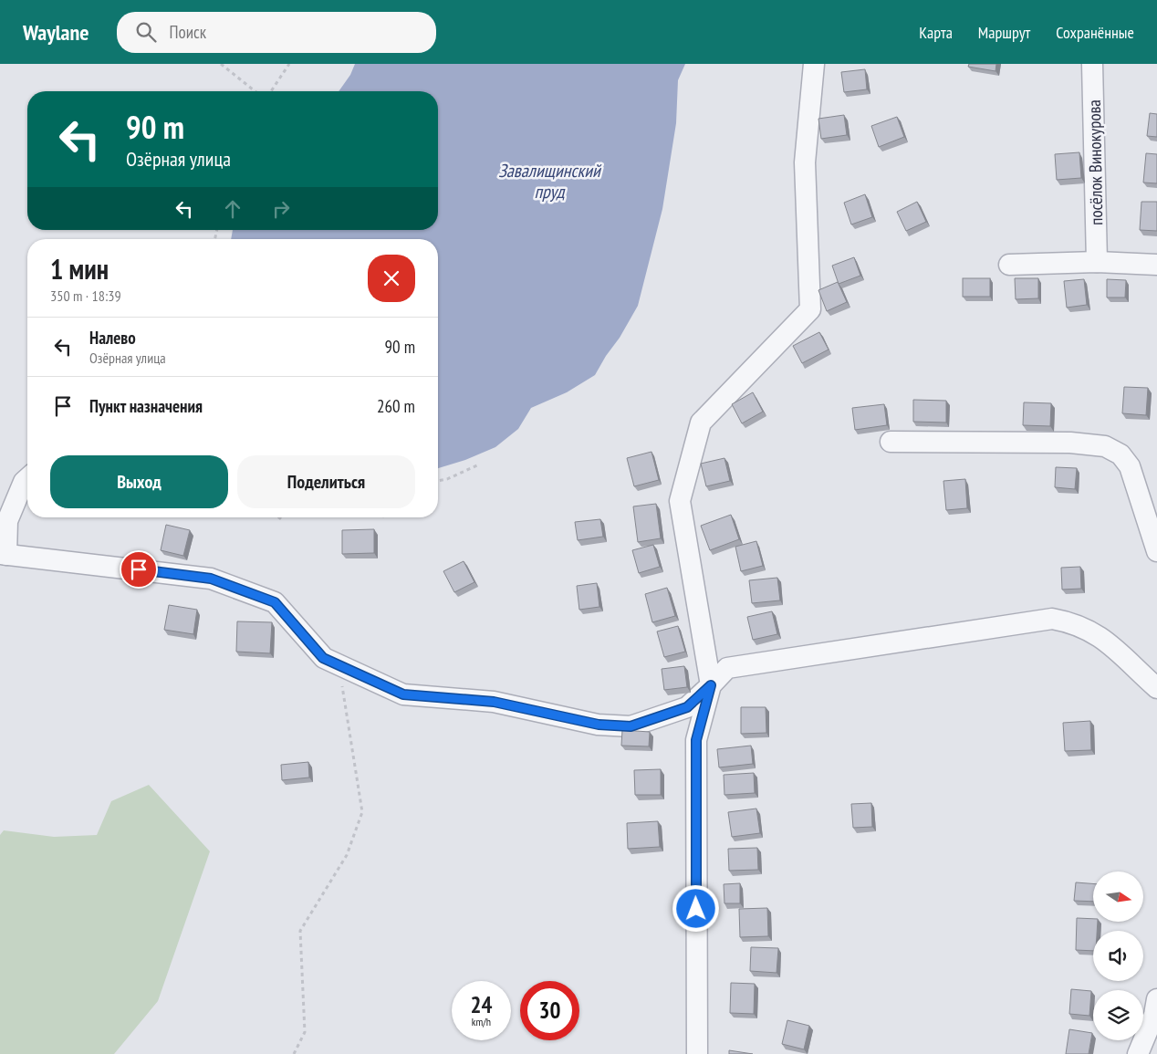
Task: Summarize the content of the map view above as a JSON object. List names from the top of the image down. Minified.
{"streets":{"street":["посёлок Винокурова"]},"water":["Завалищинский пруд"],"north":"right","page":{"header":"Waylane","search":"Поиск","nav":["Карта","Маршрут","Сохранённые"],"turn":["90 m","Озёрная улица"],"heading":["1 мин","350 m · 18:39"],"list":[{"name":"Налево","note":"Озёрная улица","value":"90 m"},{"name":"Пункт назначения","value":"260 m"}],"buttons":["Выход","Поделиться"],"speed":"24 km/h","limit":"30"}}
